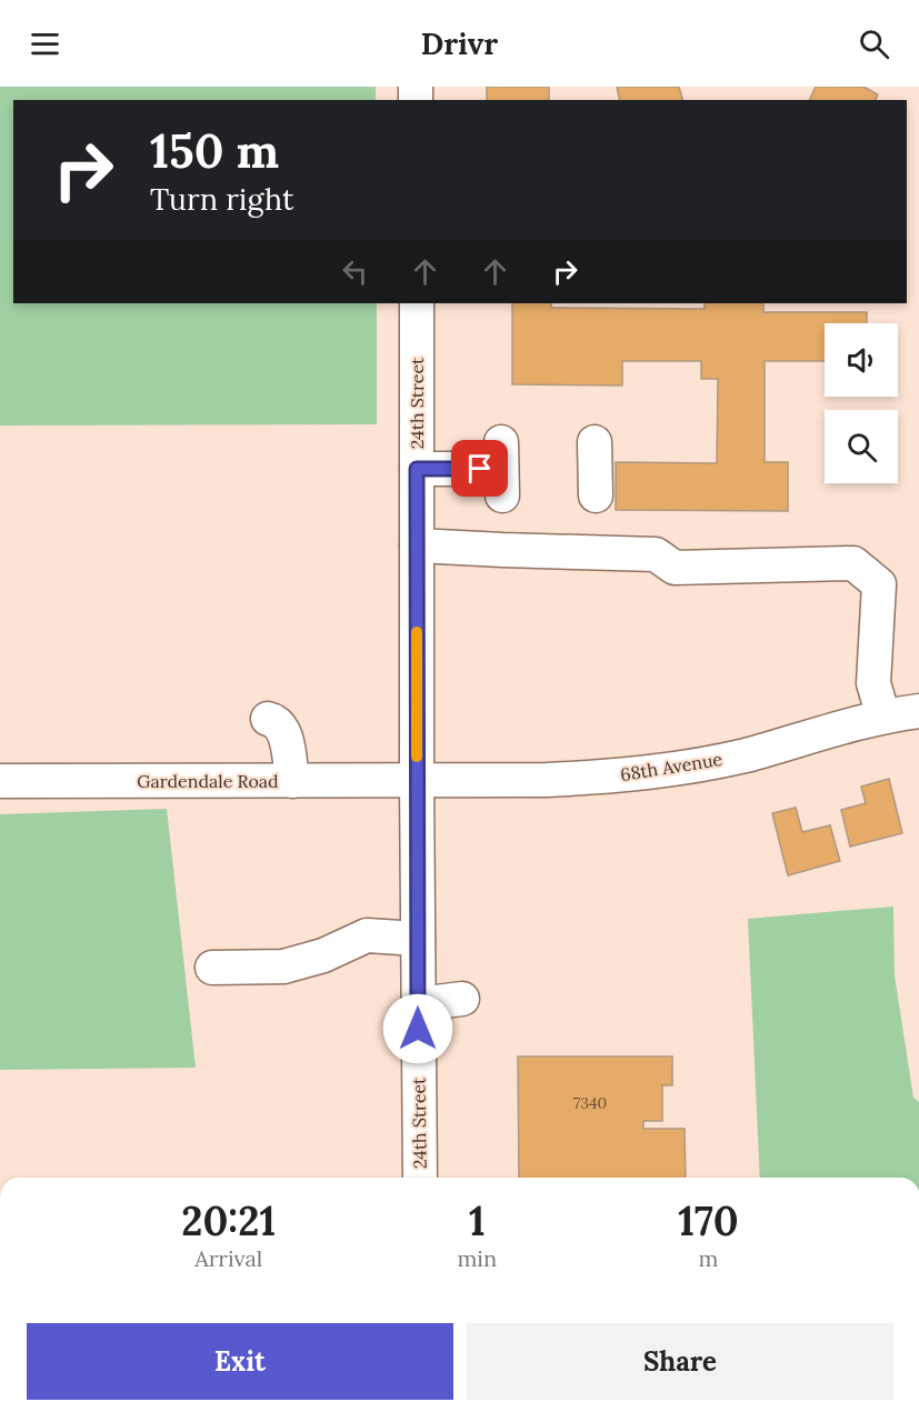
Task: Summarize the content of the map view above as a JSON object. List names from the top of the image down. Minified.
{"streets":{"street":["24th Street","68th Avenue","Gardendale Road"]},"crossings":[["24th Street","68th Avenue"],["24th Street","Gardendale Road"],["68th Avenue","Gardendale Road"]],"house_numbers":["7340"],"page":{"header":"Drivr","turn":["150 m","Turn right"],"eta":["20:21","Arrival","1","min","170","m"],"buttons":["Exit","Share"]}}
